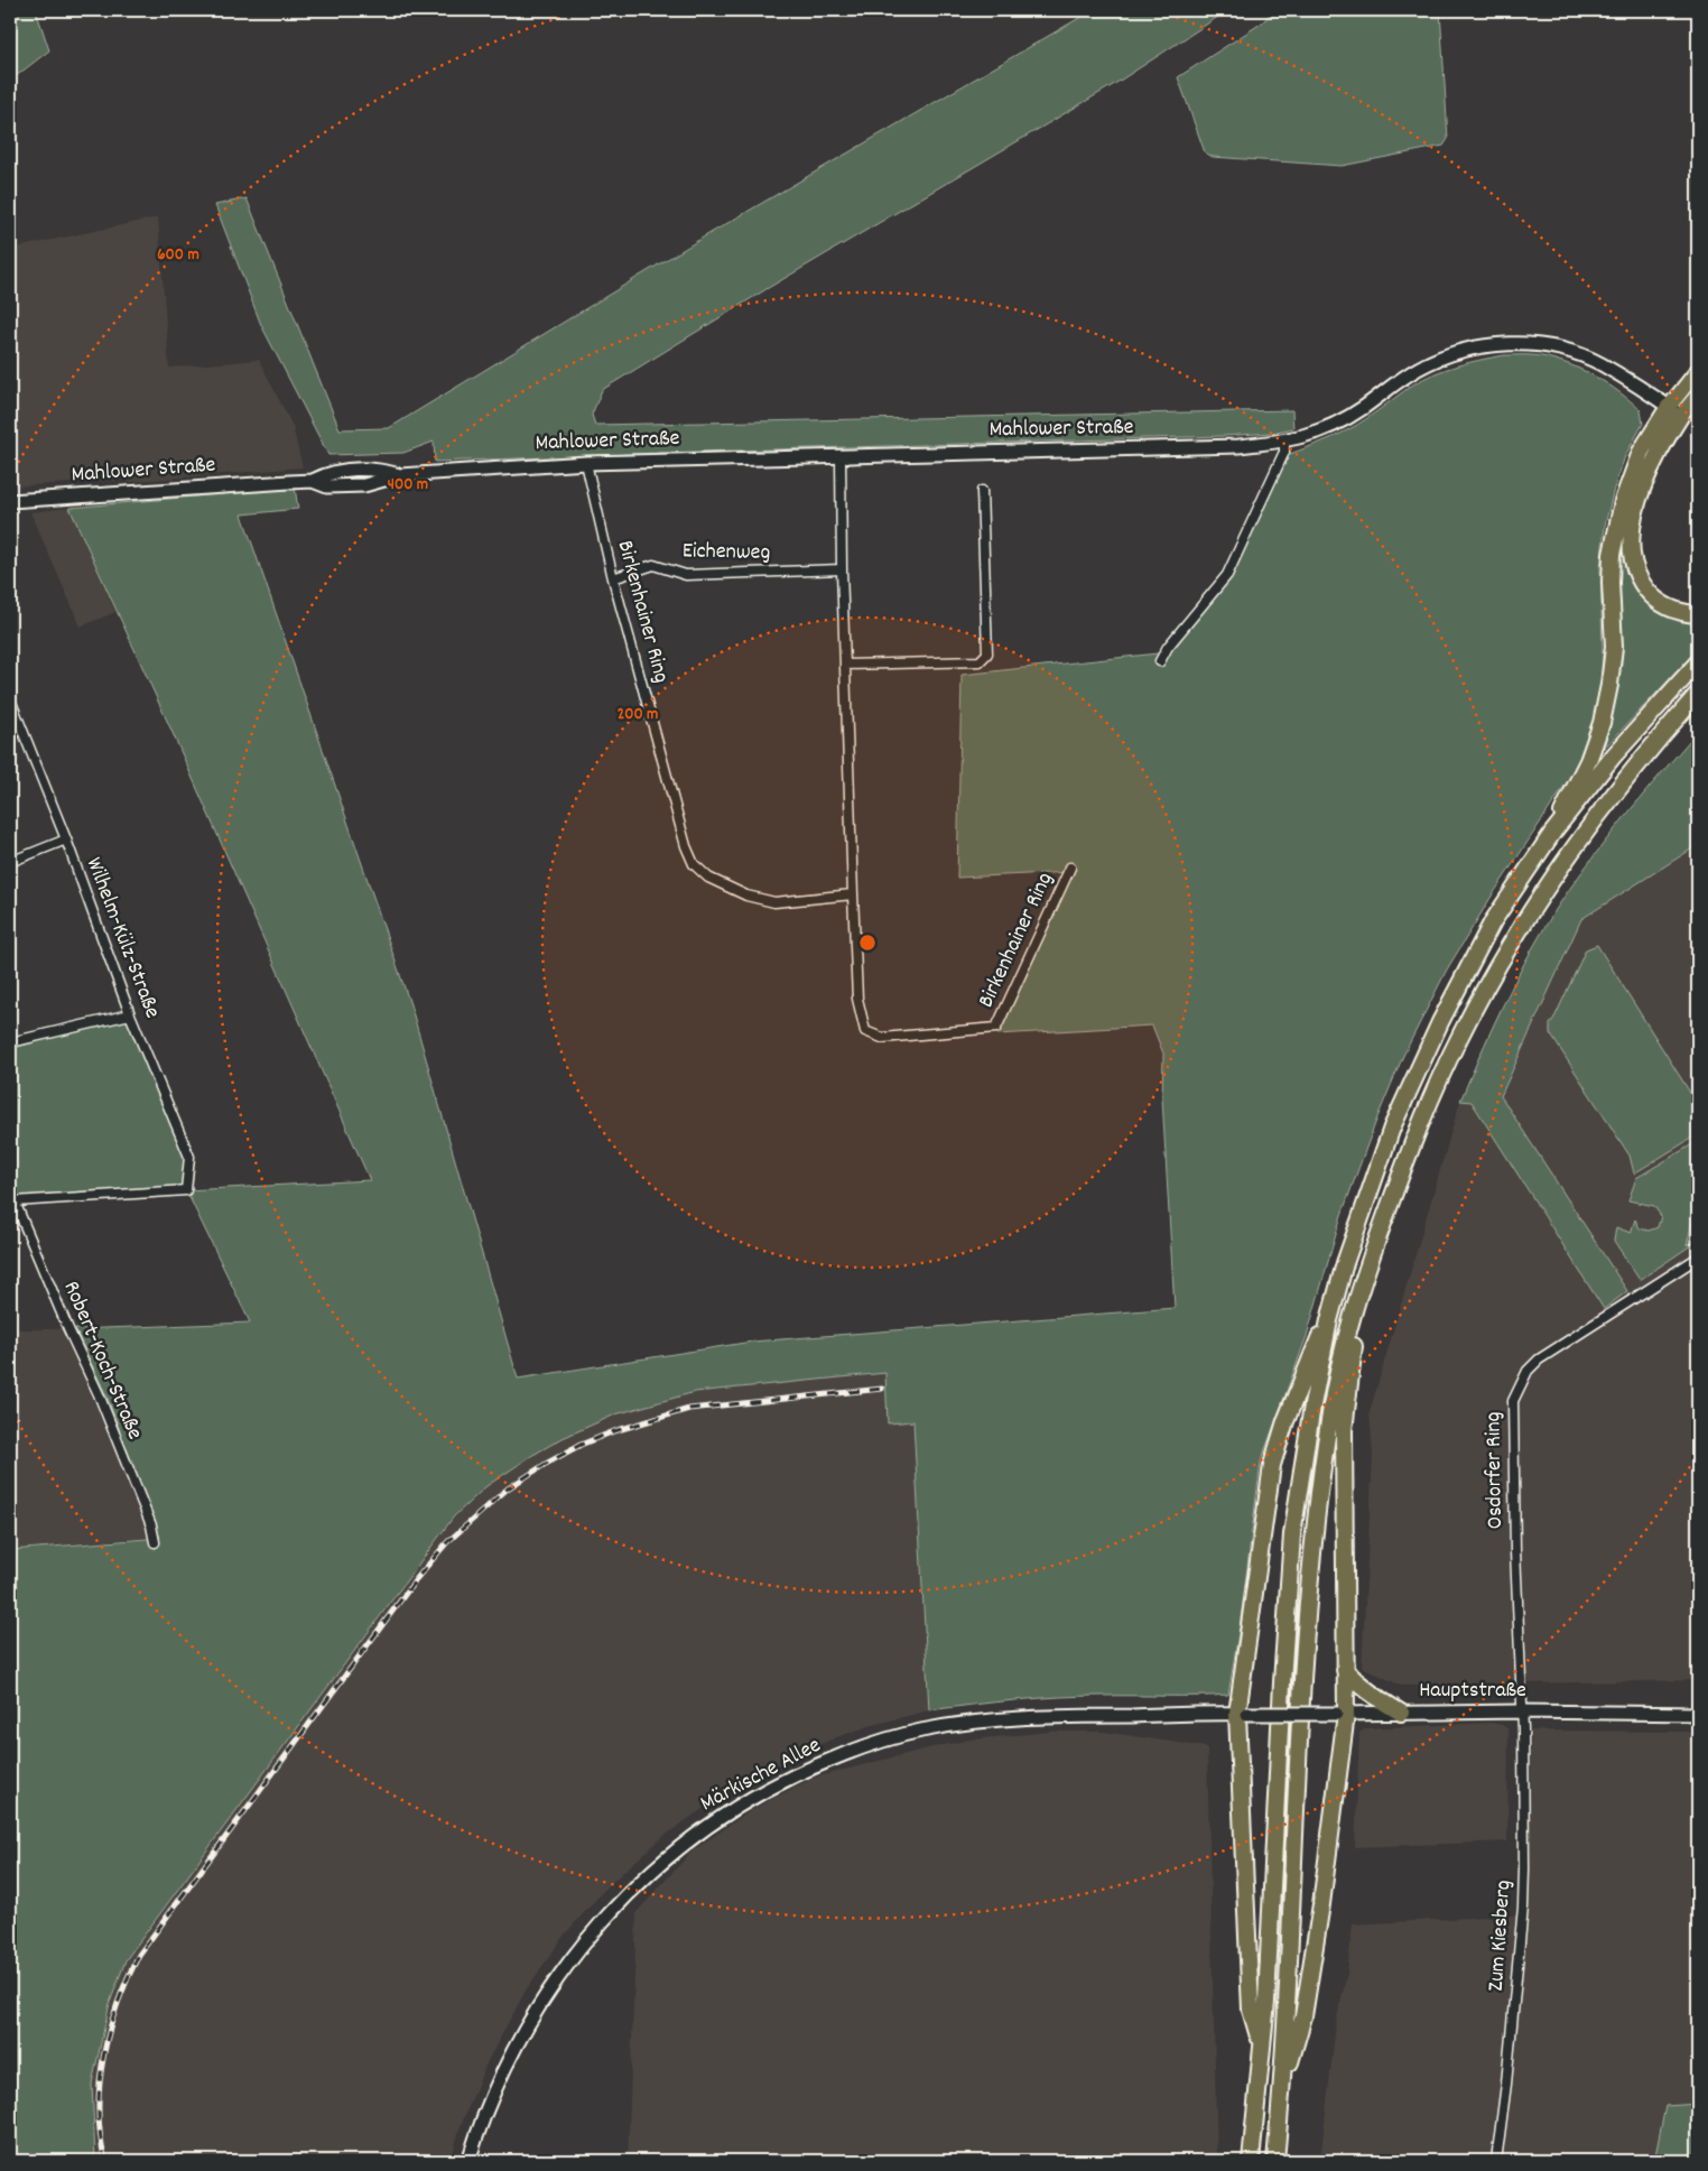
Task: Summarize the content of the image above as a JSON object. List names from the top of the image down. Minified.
{"streets":{"main road":["Mahlower Straße","Hauptstraße","Märkische Allee"],"street":["Eichenweg","Birkenhainer Ring","Wilhelm-Külz-Straße","Robert-Koch-Straße","Osdorfer Ring","Zum Kiesberg"]},"crossings":[["Mahlower Straße","Birkenhainer Ring"],["Eichenweg","Birkenhainer Ring"],["Wilhelm-Külz-Straße","Robert-Koch-Straße"],["Osdorfer Ring","Hauptstraße"],["Osdorfer Ring","Zum Kiesberg"],["Hauptstraße","Märkische Allee"],["Hauptstraße","Zum Kiesberg"]],"rings":["600 m","400 m","200 m"]}
